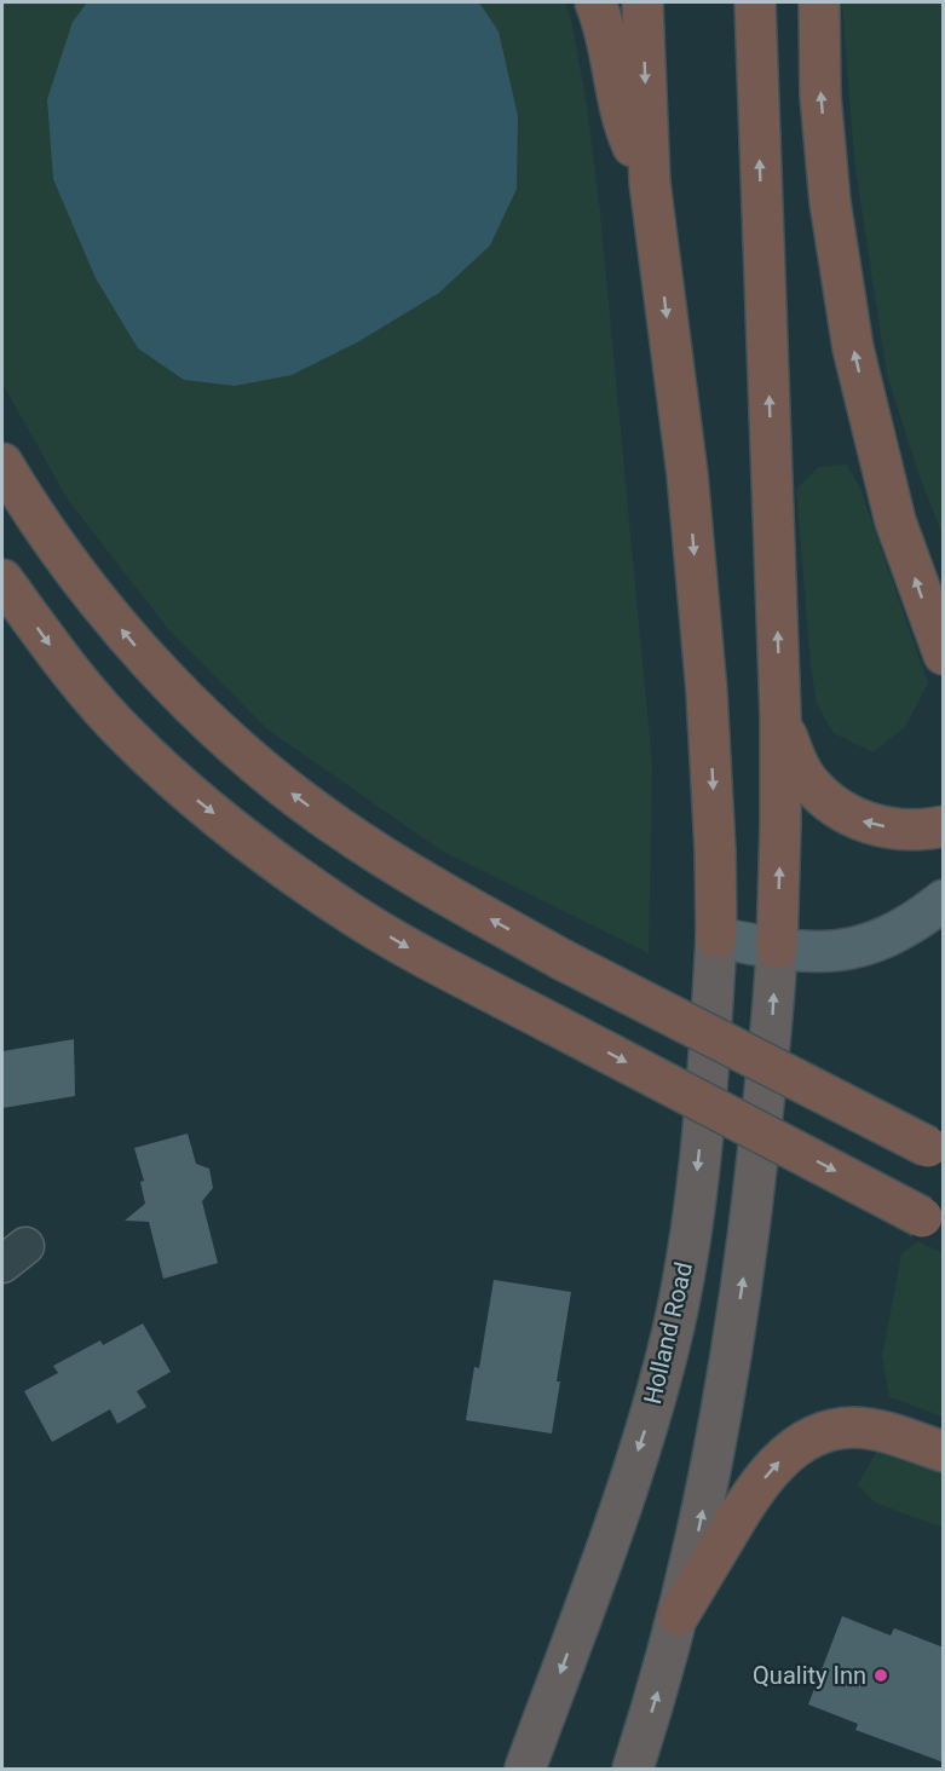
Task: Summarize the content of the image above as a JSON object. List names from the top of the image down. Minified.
{"streets":{"highway":["Holland Road"]},"places":["Quality Inn"]}
